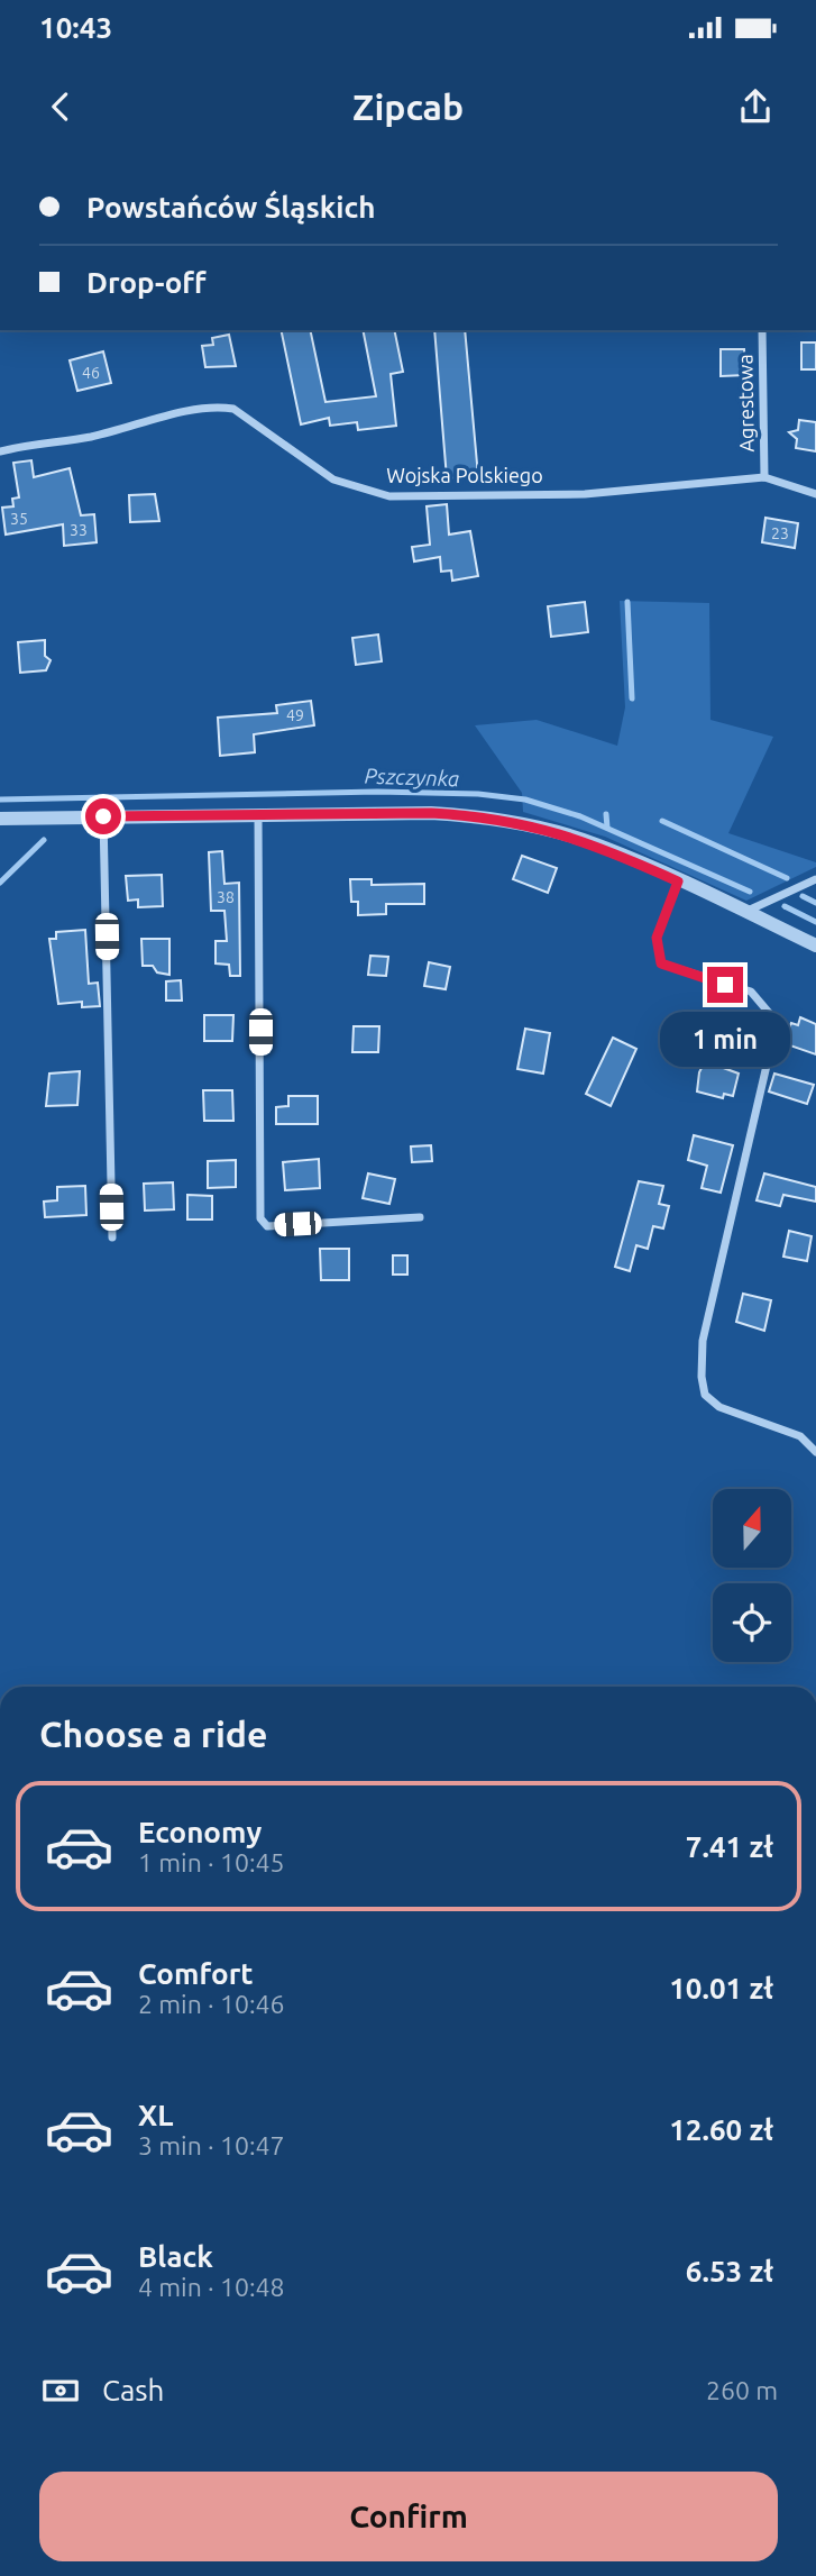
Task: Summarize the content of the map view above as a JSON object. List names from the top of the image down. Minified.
{"streets":{"street":["Agrestowa","Wojska Polskiego"]},"crossings":[["Agrestowa","Wojska Polskiego"]],"water":["Pszczynka"],"house_numbers":["46","35","33","23","49","38"],"north":"top","page":{"status":"10:43","header":"Zipcab","banner":["Powstańców Śląskich","Drop-off"],"bubble":"1 min","heading":"Choose a ride","list":[{"name":"Economy","note":"1 min · 10:45","value":"7.41 zł"},{"name":"Comfort","note":"2 min · 10:46","value":"10.01 zł"},{"name":"XL","note":"3 min · 10:47","value":"12.60 zł"},{"name":"Black","note":"4 min · 10:48","value":"6.53 zł"}],"pay":["Cash","260 m"],"buttons":"Confirm"}}
